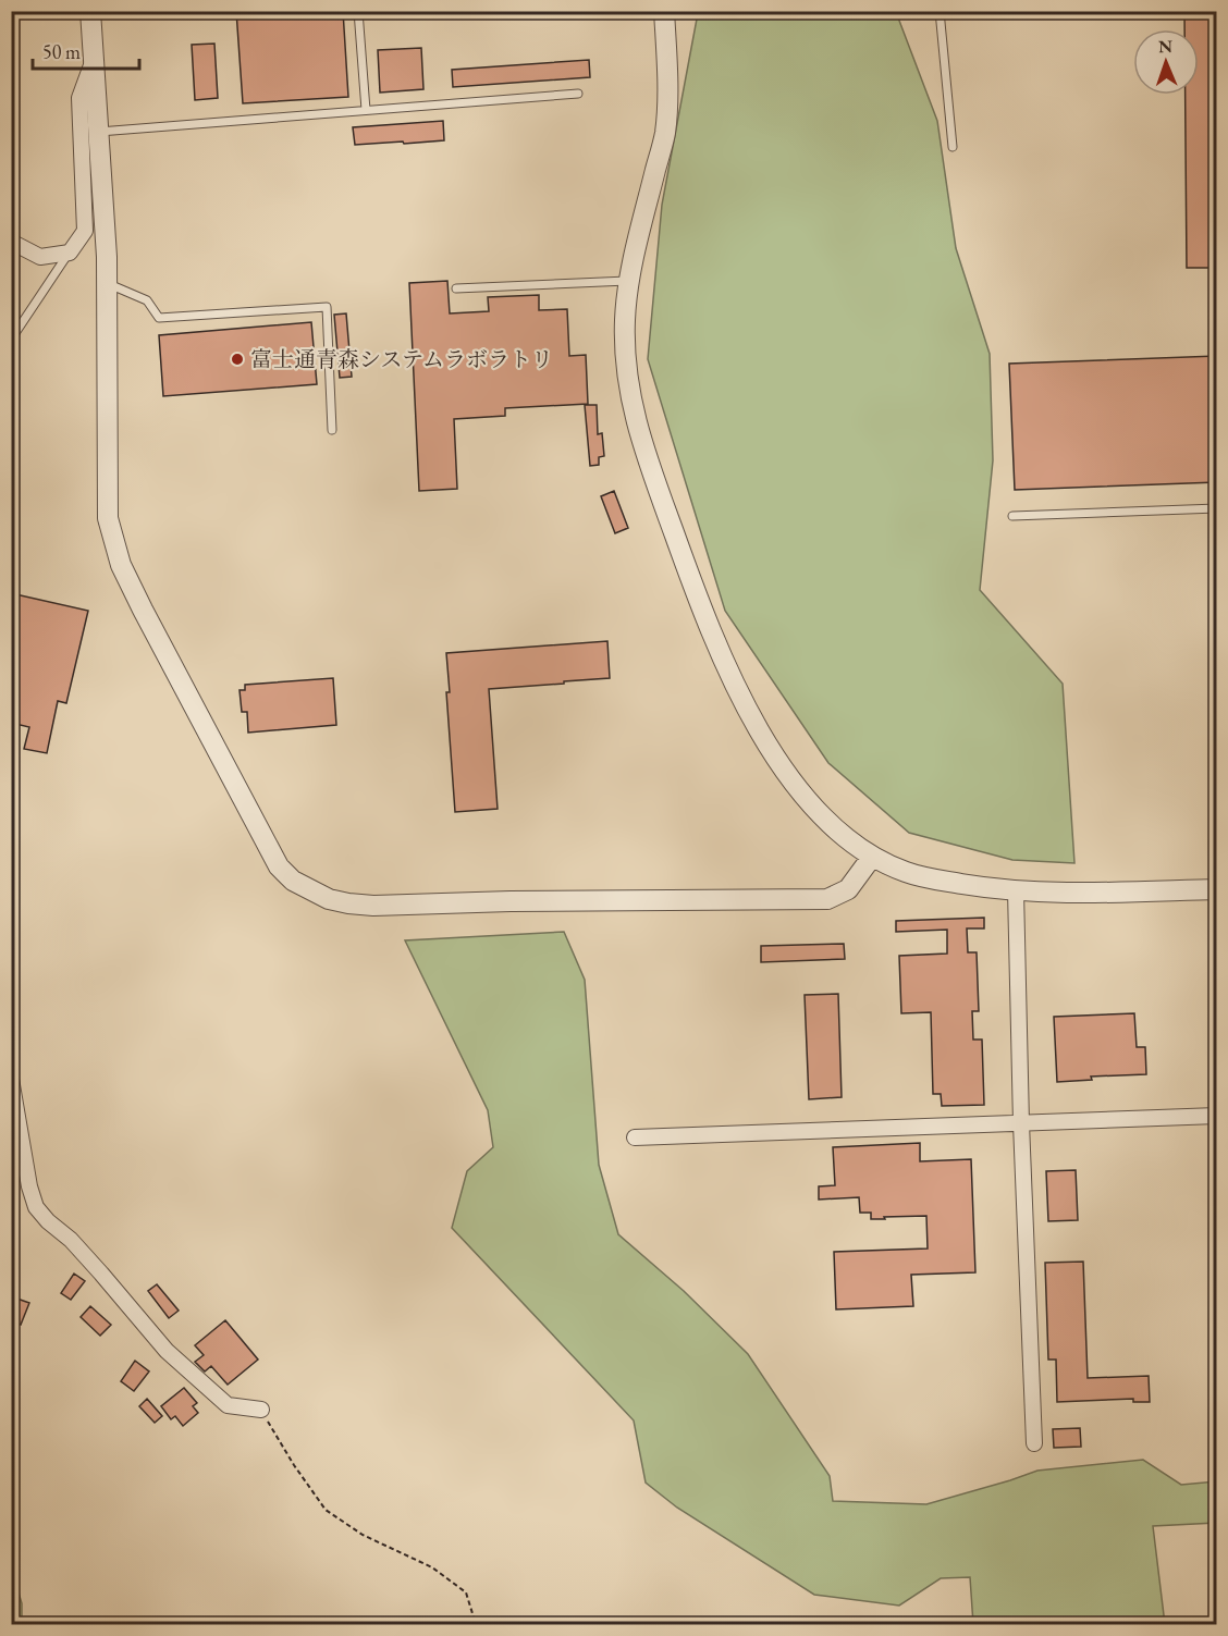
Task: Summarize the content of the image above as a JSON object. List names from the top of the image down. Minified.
{"places":["富士通青森システムラボラトリ"],"scale_bar":"50 m","north":"top"}
